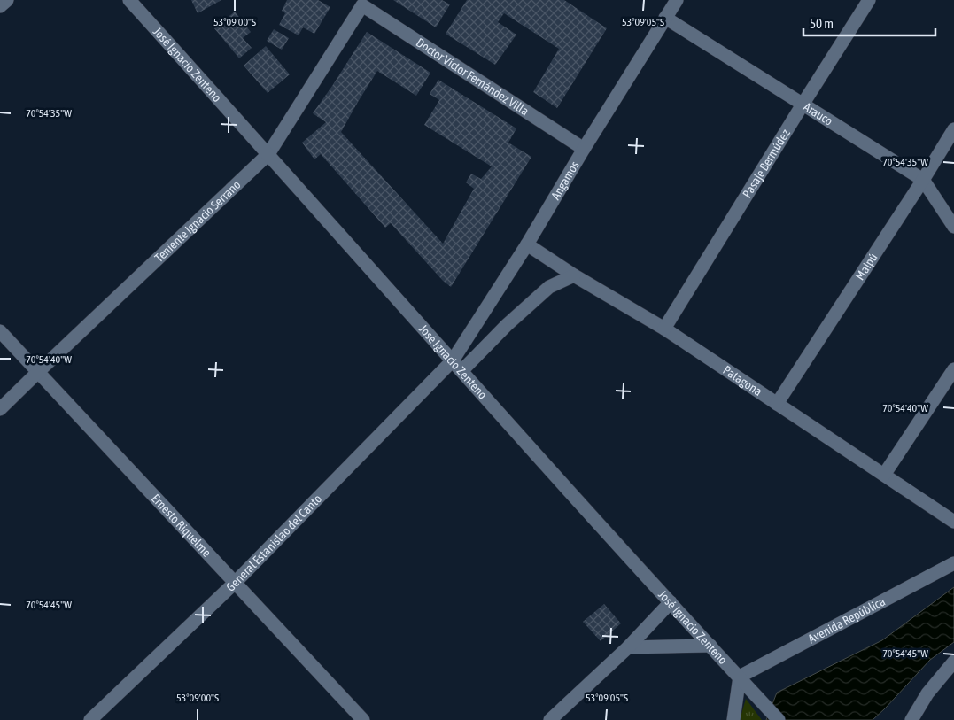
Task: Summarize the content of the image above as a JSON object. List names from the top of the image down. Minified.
{"streets":{"street":["José Ignacio Zenteno","Doctor Víctor Fernández Villa","Arauco","Pasaje Bermúdez","Angamos","Teniente Ignacio Serrano","Maipú","Patagona","Ernesto Riquelme","General Estanislao del Canto","Avenida República"]},"crossings":[["José Ignacio Zenteno","Angamos"],["José Ignacio Zenteno","Teniente Ignacio Serrano"],["José Ignacio Zenteno","General Estanislao del Canto"],["José Ignacio Zenteno","Avenida República"],["Doctor Víctor Fernández Villa","Angamos"],["Doctor Víctor Fernández Villa","Teniente Ignacio Serrano"],["Arauco","Pasaje Bermúdez"],["Arauco","Angamos"],["Arauco","Maipú"],["Pasaje Bermúdez","Patagona"],["Angamos","Patagona"],["Angamos","General Estanislao del Canto"],["Teniente Ignacio Serrano","Ernesto Riquelme"],["Maipú","Patagona"],["Ernesto Riquelme","General Estanislao del Canto"]],"scale_bar":"50 m","coordinates":["53°09'00\"S","53°09'05\"S","70°54'35\"W","70°54'40\"W","70°54'45\"W"]}
